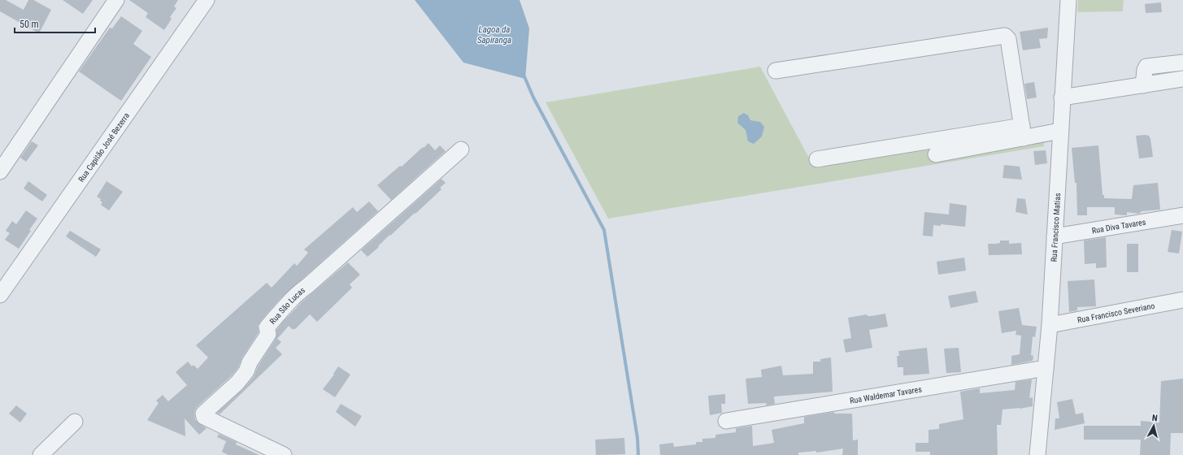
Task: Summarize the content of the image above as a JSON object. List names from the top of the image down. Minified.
{"streets":{"street":["Rua Capitão José Bezerra","Rua Diva Tavares","Rua Francisco Matias","Rua São Lucas","Rua Francisco Severiano","Rua Waldemar Tavares"]},"crossings":[["Rua Diva Tavares","Rua Francisco Matias"],["Rua Francisco Matias","Rua Francisco Severiano"],["Rua Francisco Matias","Rua Waldemar Tavares"]],"water":["Lagoa da Sapiranga"],"scale_bar":"50 m","north":"top"}
